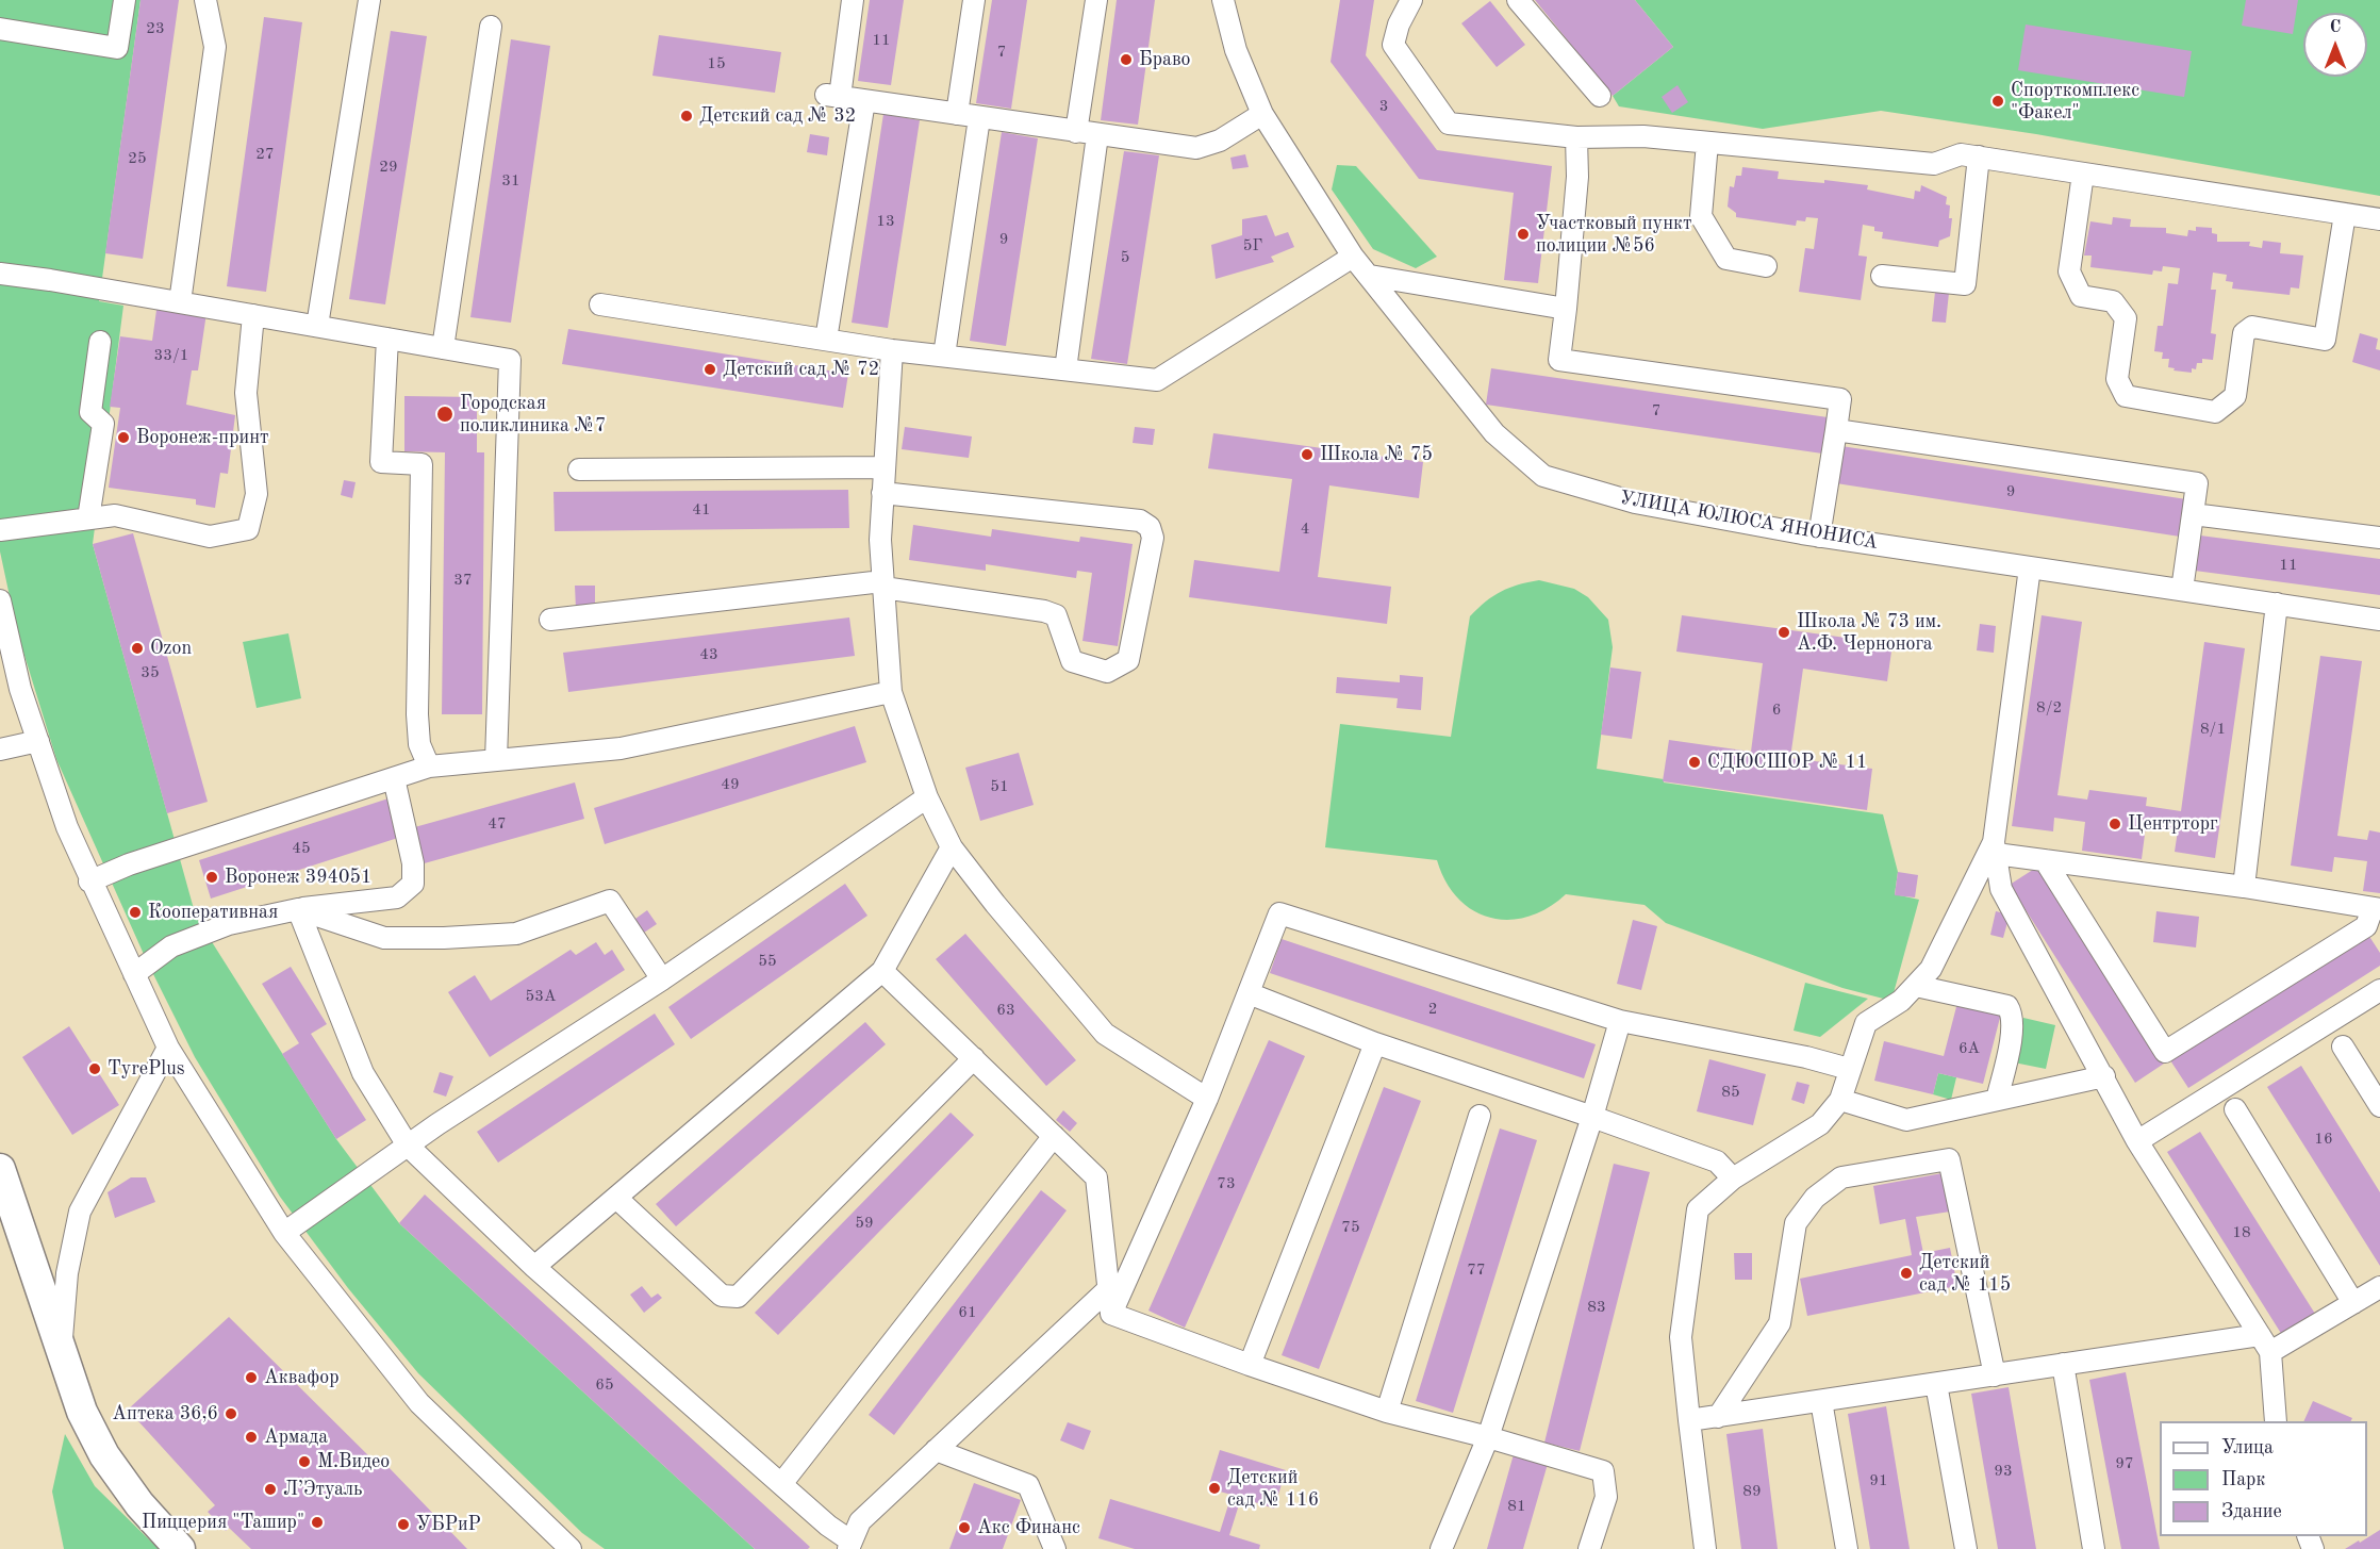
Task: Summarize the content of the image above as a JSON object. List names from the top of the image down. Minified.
{"streets":{"street":["УЛИЦА ЮЛЮСА ЯНОНИСА"]},"places":["Браво","Спорткомплекс \"Факел\"","Детский сад № 32","Участковый пункт полиции №56","Детский сад № 72","Городская поликлиника №7","Воронеж-принт","Школа № 75","Школа № 73 им. А.Ф. Чернонога","Ozon","СДЮСШОР № 11","Центрторг","Воронеж 394051","Кооперативная","TyrePlus","Детский сад № 115","Аквафор","Аптека 36,6","Армада","М.Видео","Детский сад № 116","Л’Этуаль","Пиццерия \"Ташир\"","УБРиР","Акс Финанс"],"house_numbers":["23","11","7","15","3","27","25","29","31","13","9","5Г","5","33/1","7","9","41","4","11","37","43","35","8/2","6","8/1","49","51","47","45","55","53А","2","63","6А","85","16","73","59","75","18","77","83","61","65","97","93","91","89","81"],"legend":["Улица","Парк","Здание"],"north":"top"}
